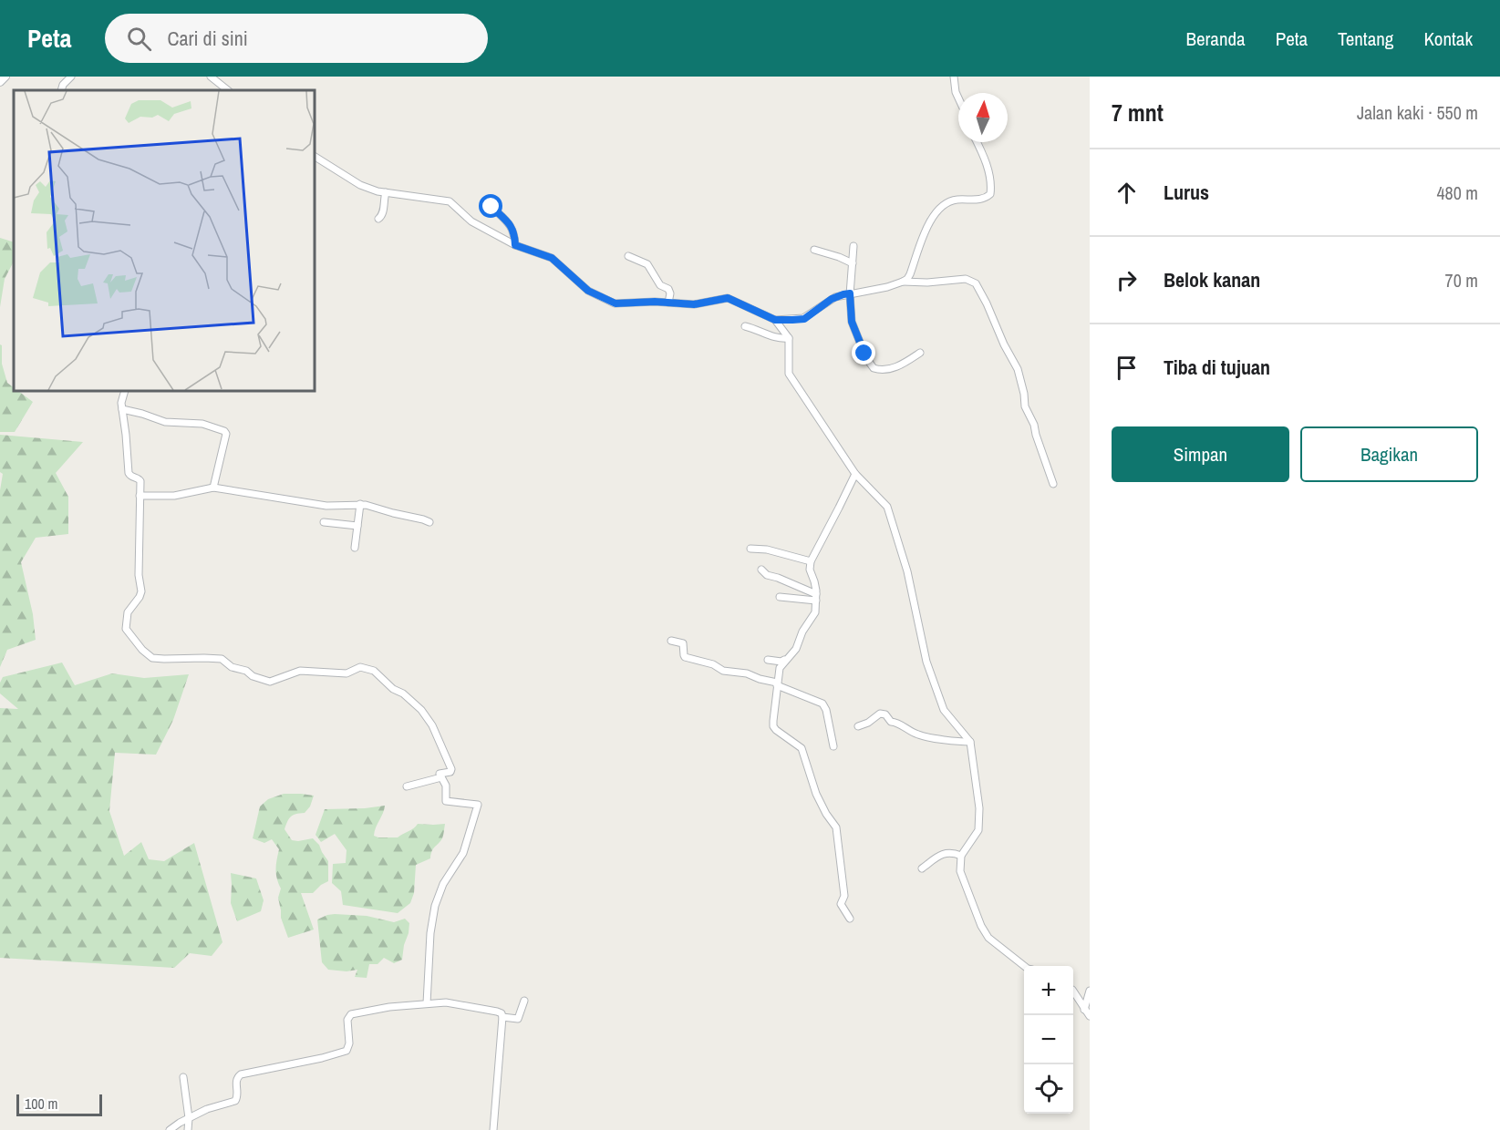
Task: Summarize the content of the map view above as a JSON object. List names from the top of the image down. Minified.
{"scale_bar":"100 m","north":"top","page":{"header":"Peta","search":"Cari di sini","nav":["Beranda","Peta","Tentang","Kontak"],"heading":["7 mnt","Jalan kaki · 550 m"],"list":[["Lurus","480 m"],["Belok kanan","70 m"],"Tiba di tujuan"],"buttons":["Simpan","Bagikan"],"map_buttons":["+","−"],"scale":"100 m"}}
